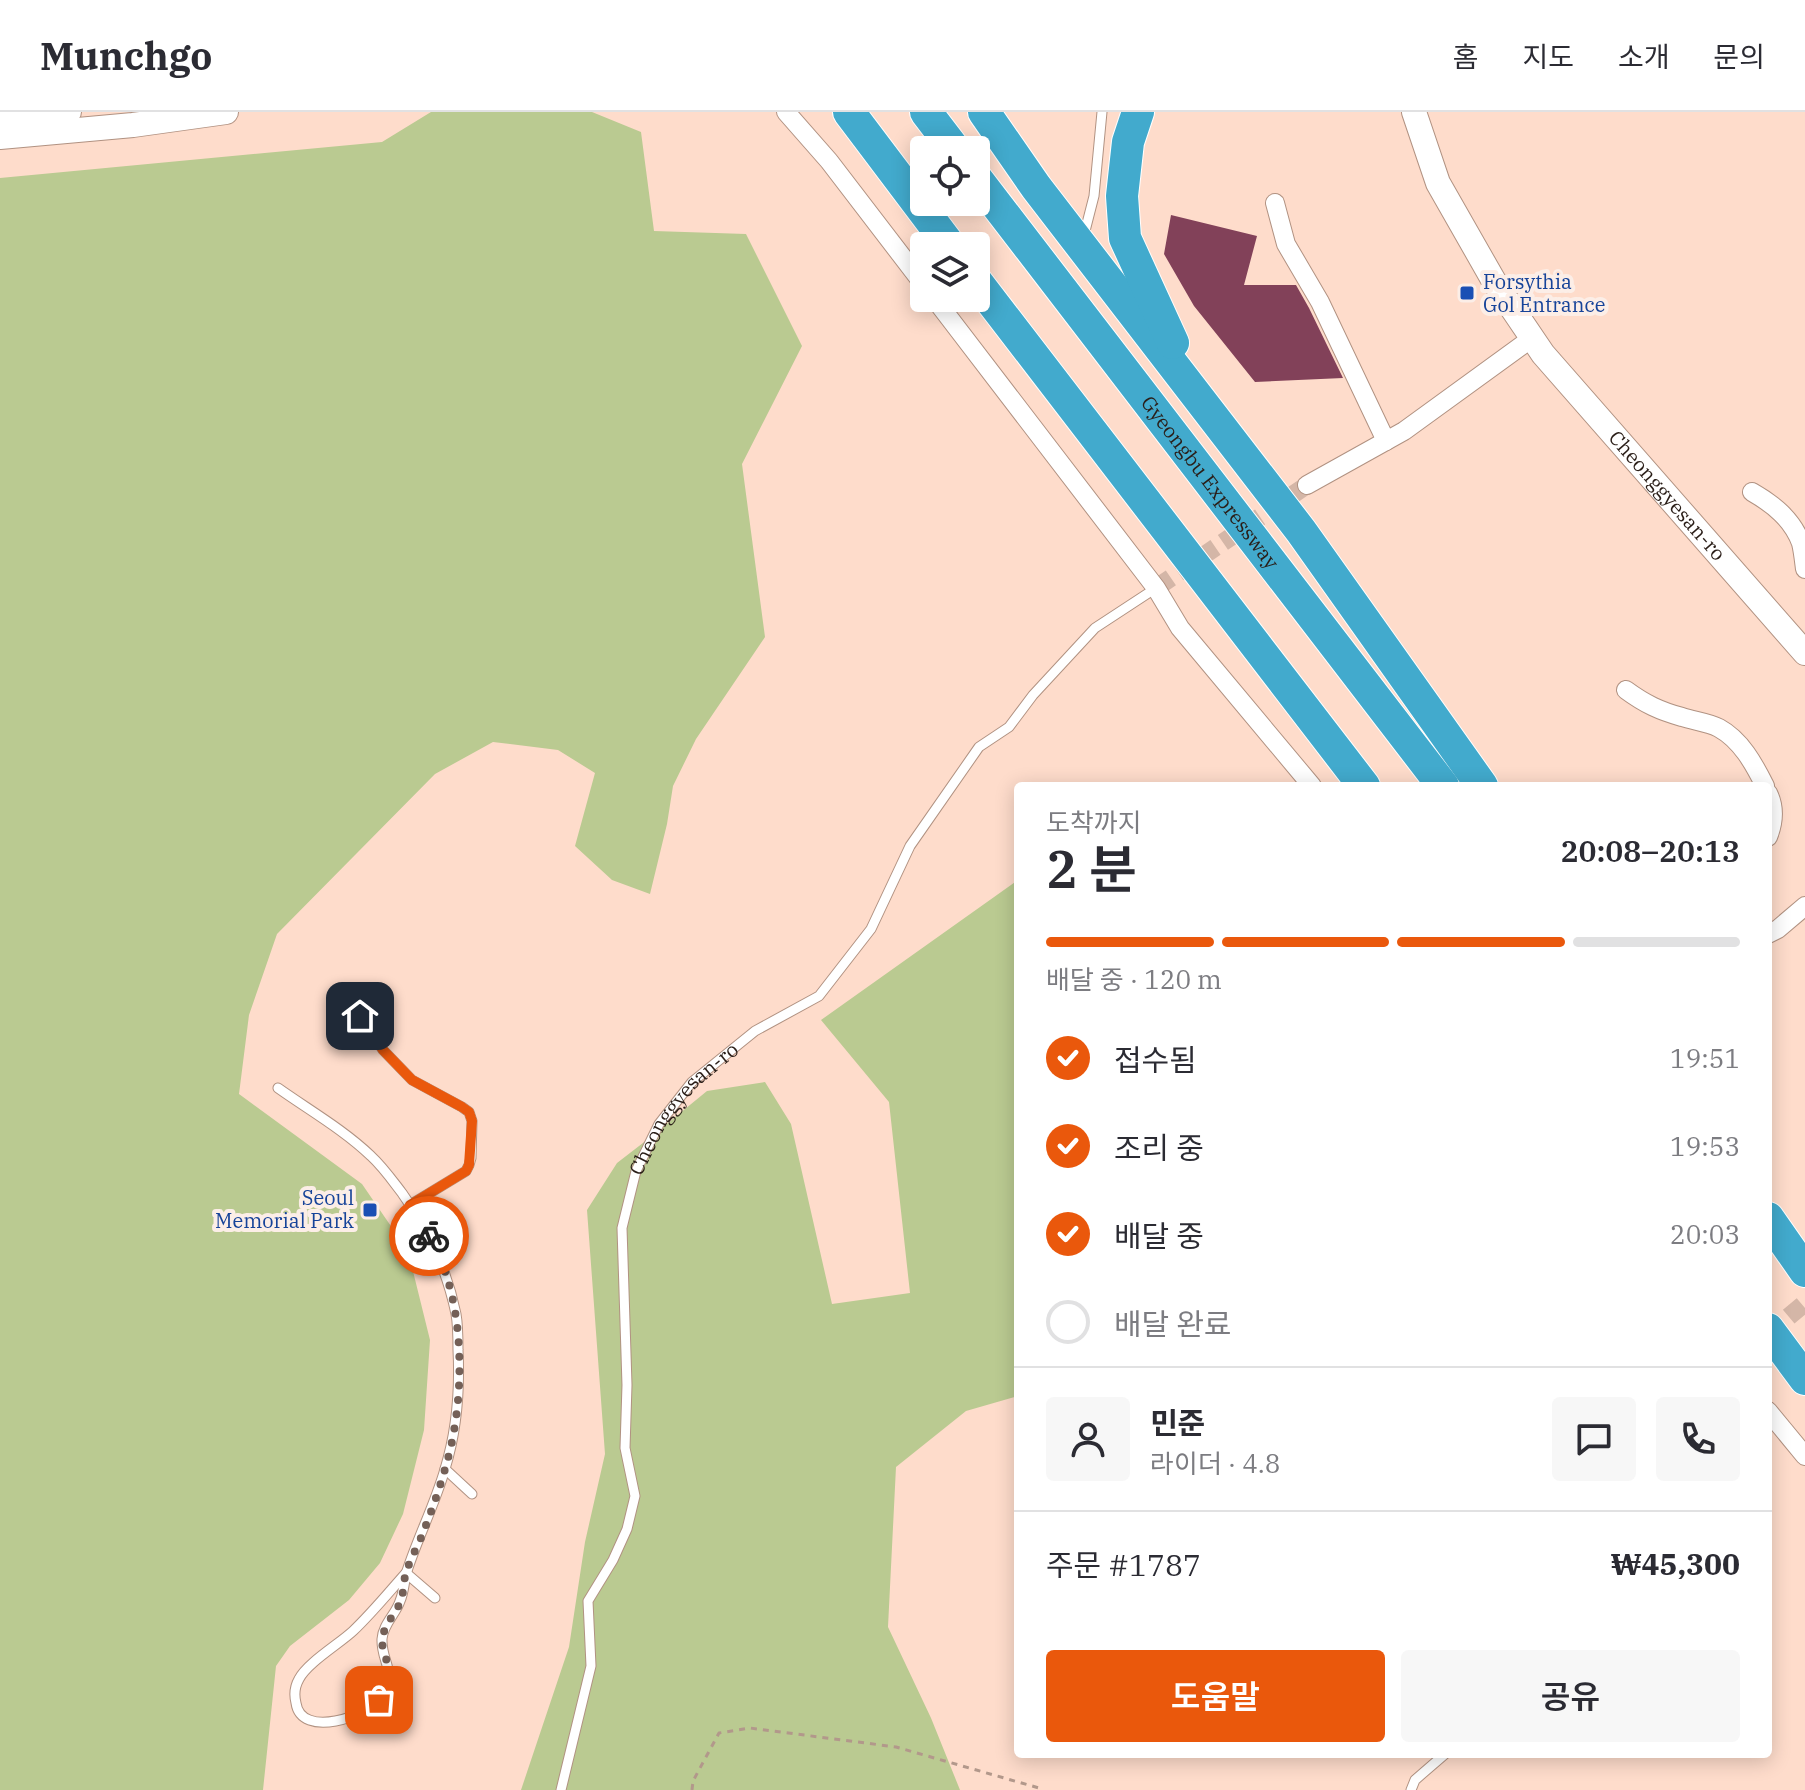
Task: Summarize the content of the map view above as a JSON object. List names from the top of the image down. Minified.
{"streets":{"highway":["Gyeongbu Expressway"],"main road":["Cheonggyesan-ro"]},"places":{"transit":["Forsythia Gol Entrance","Seoul Memorial Park"]},"page":{"header":"Munchgo","nav":["홈","지도","소개","문의"],"heading":["2 분","도착까지","20:08–20:13"],"panel":["민준","라이더 · 4.8","주문 #1787","₩45,300"],"bar":"배달 중 · 120 m","list":[["접수됨","19:51"],["조리 중","19:53"],["배달 중","20:03"],"배달 완료"],"buttons":["도움말","공유"]}}
